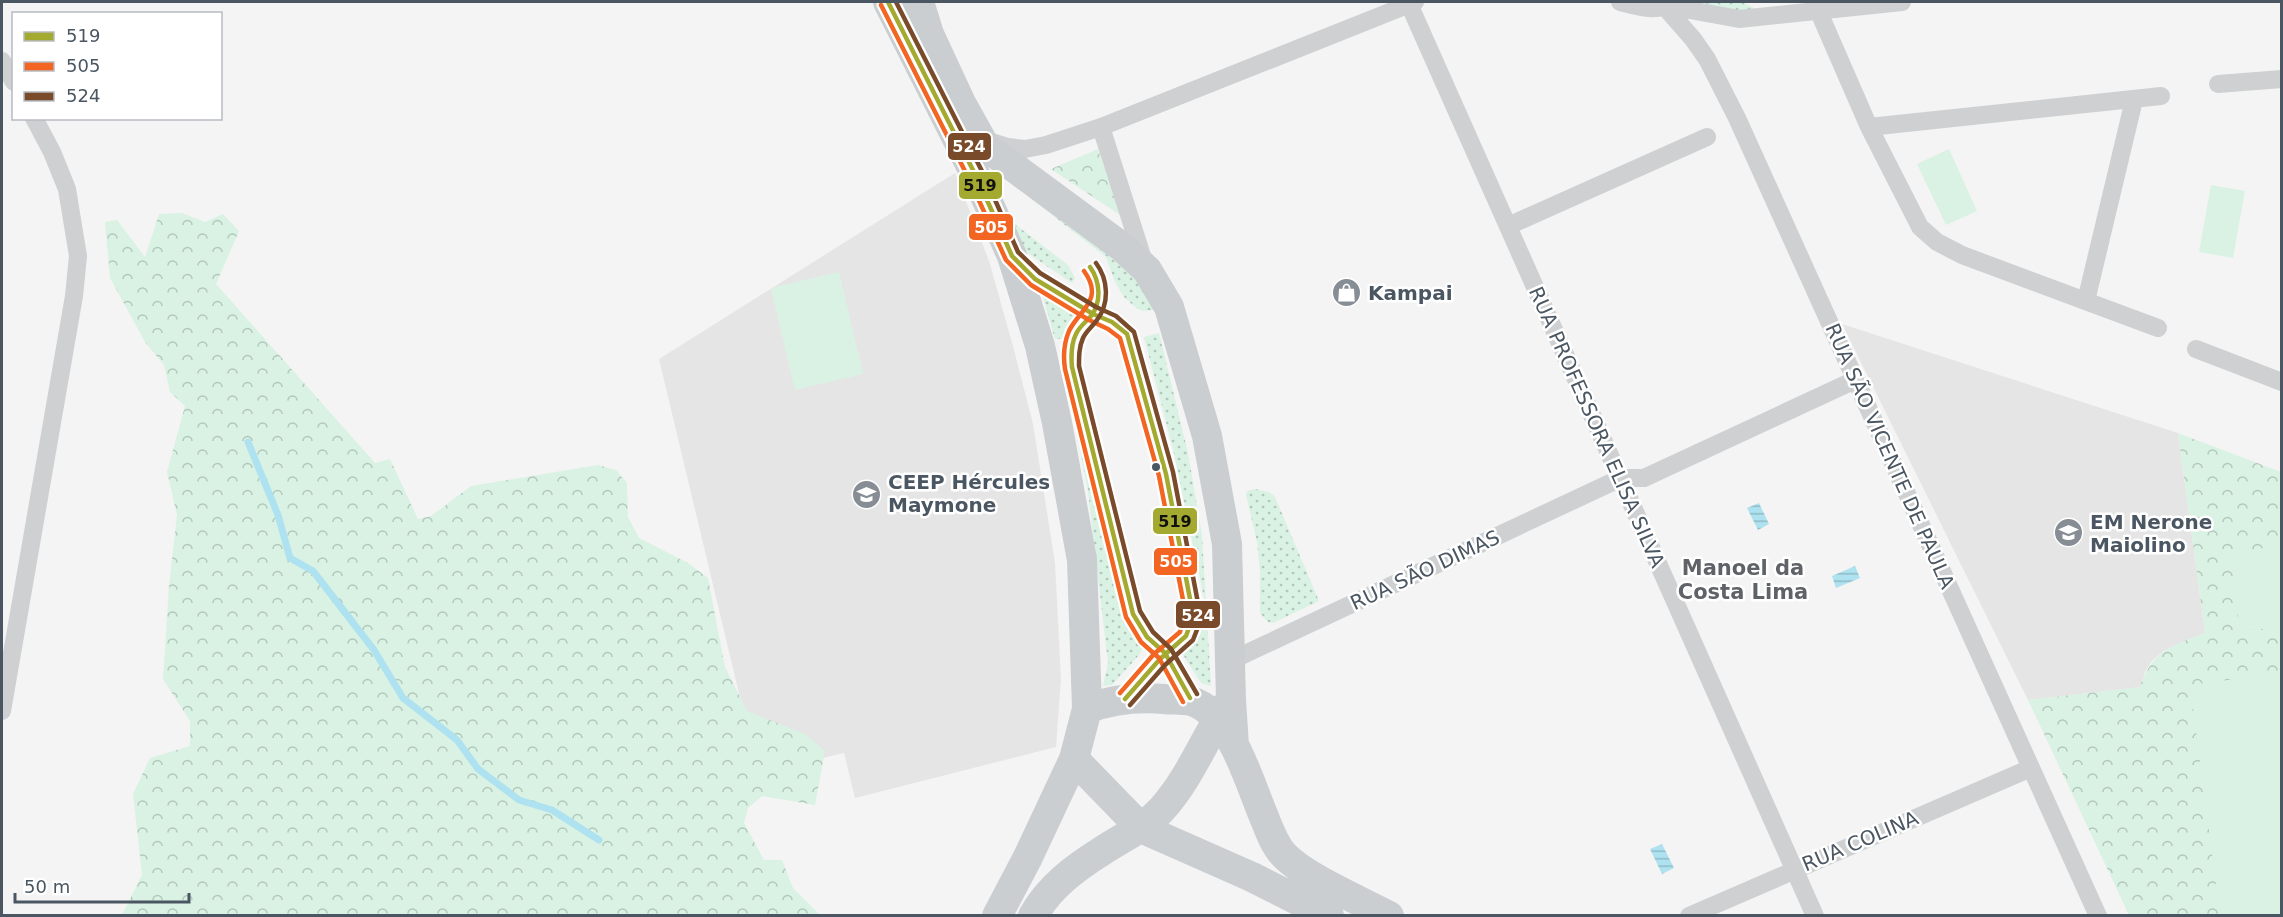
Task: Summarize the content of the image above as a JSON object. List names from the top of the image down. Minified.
{"streets":{"street":["RUA PROFESSORA ELISA SILVA","RUA SÃO VICENTE DE PAULA","RUA SÃO DIMAS","RUA COLINA"]},"crossings":[["RUA PROFESSORA ELISA SILVA","RUA SÃO DIMAS"],["RUA PROFESSORA ELISA SILVA","RUA COLINA"],["RUA SÃO VICENTE DE PAULA","RUA SÃO DIMAS"],["RUA SÃO VICENTE DE PAULA","RUA COLINA"]],"districts":["Manoel da Costa Lima"],"places":{"shop":["Kampai"],"school or university":["CEEP Hércules Maymone","EM Nerone Maiolino"]},"lines":["transit line 519","transit line 524","transit line 505"],"legend":["519","505","524"],"scale_bar":"50 m"}
